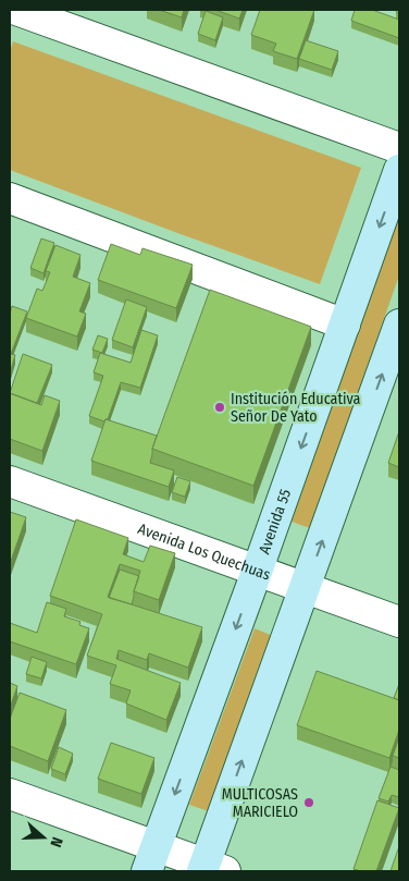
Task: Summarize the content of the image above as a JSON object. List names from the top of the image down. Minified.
{"streets":{"street":["Avenida 55","Avenida Los Quechuas"]},"crossings":[["Avenida 55","Avenida Los Quechuas"]],"places":["Institución Educativa Señor De Yato","MULTICOSAS MARICIELO"],"north":"right"}
